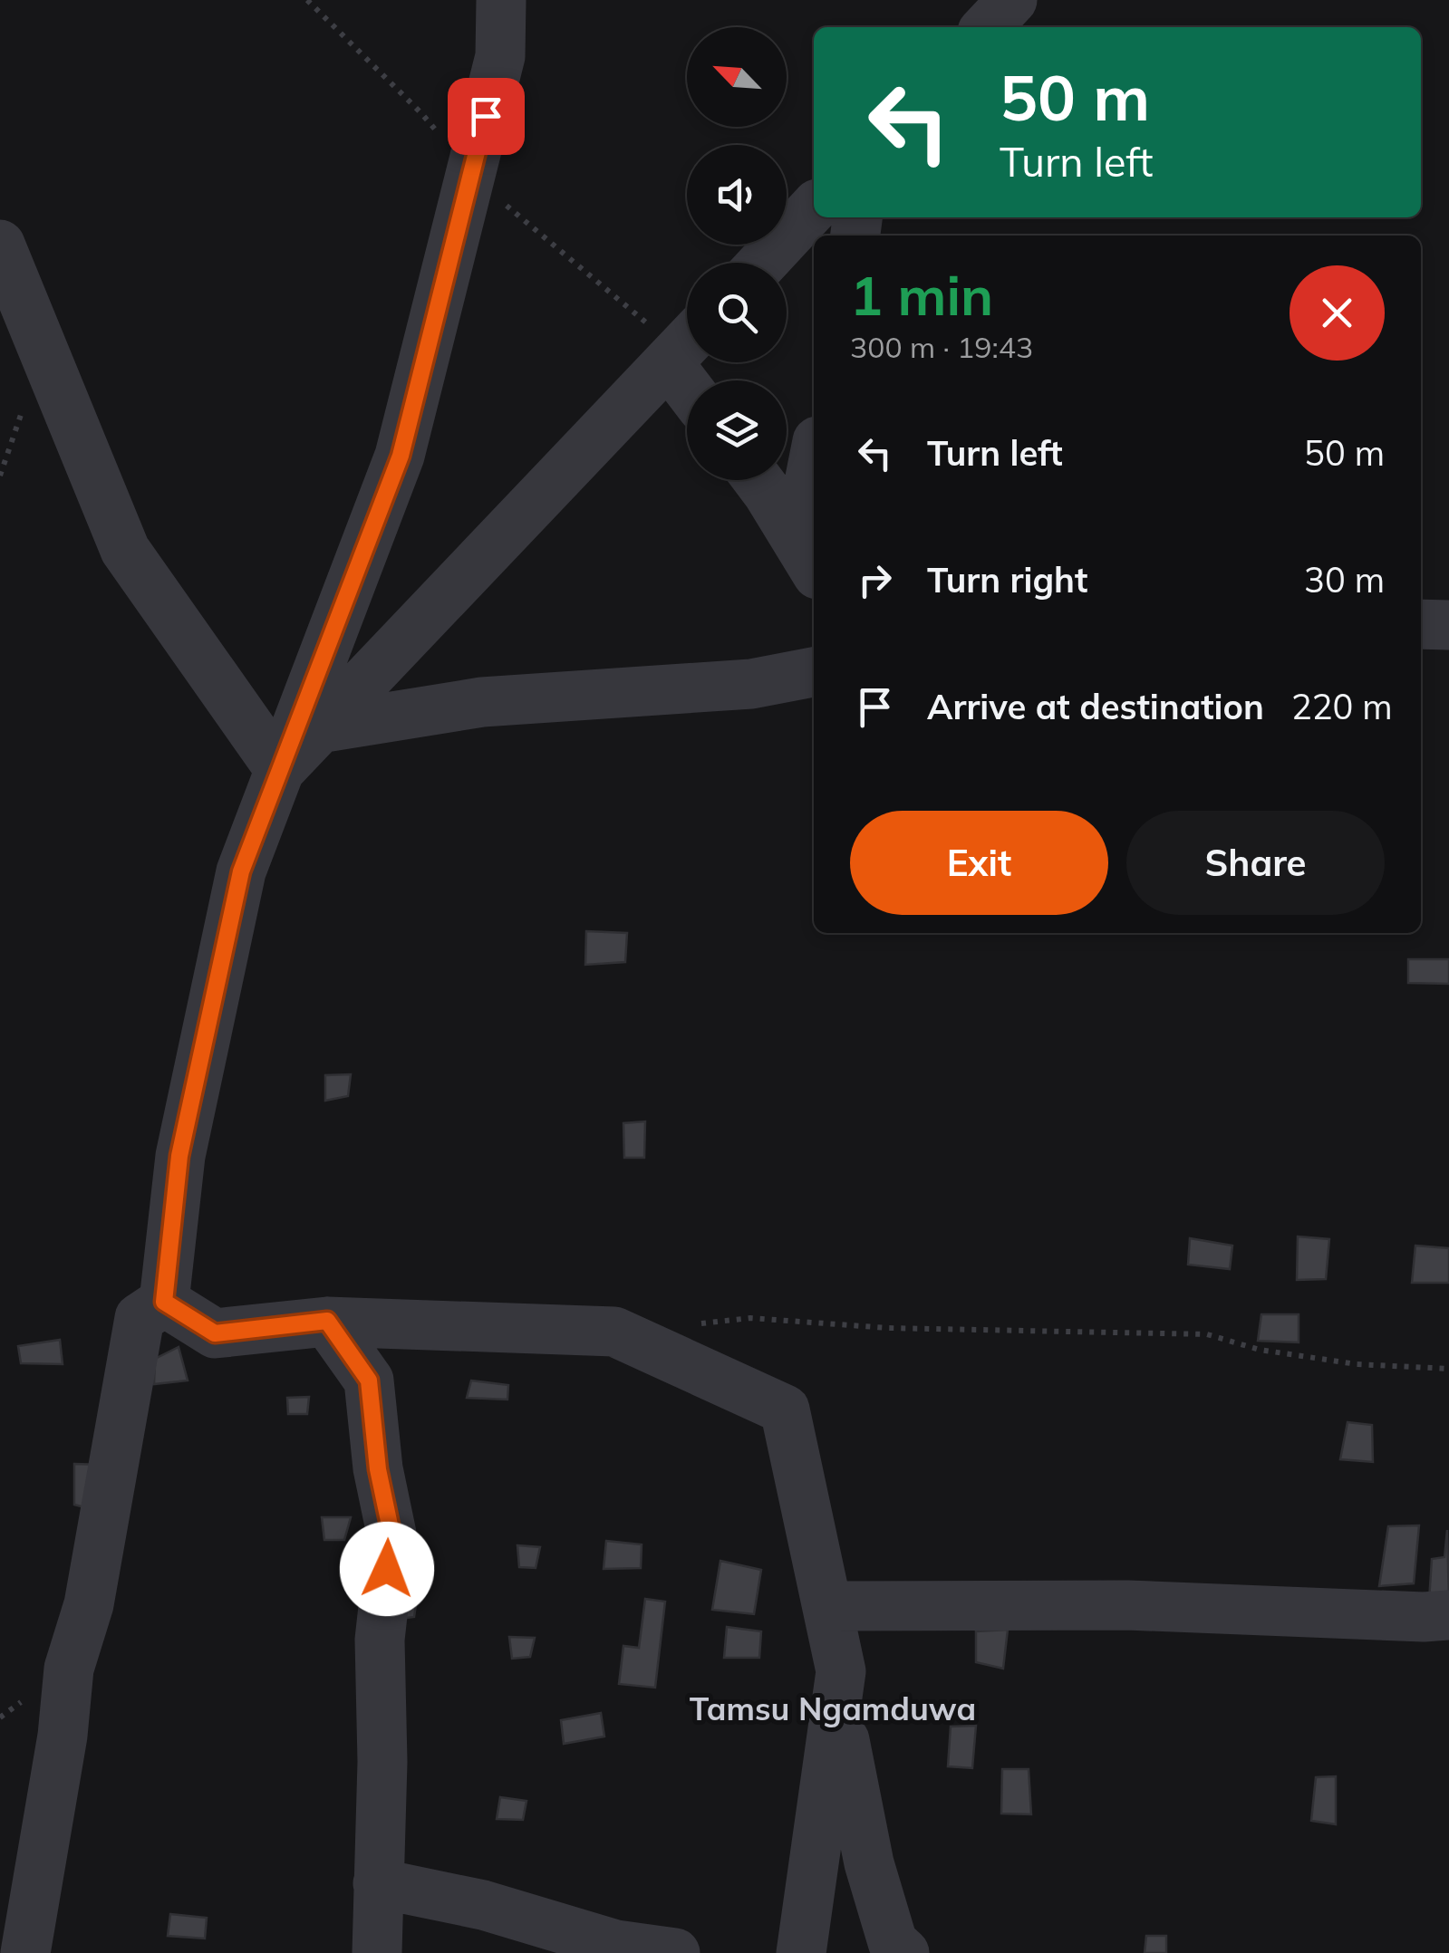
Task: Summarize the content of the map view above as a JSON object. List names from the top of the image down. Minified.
{"districts":["Tamsu Ngamduwa"],"north":"top left","page":{"turn":["50 m","Turn left"],"heading":["1 min","300 m · 19:43"],"list":[{"name":"Turn left","value":"50 m"},{"name":"Turn right","value":"30 m"},{"name":"Arrive at destination","value":"220 m"}],"buttons":["Exit","Share"]}}
